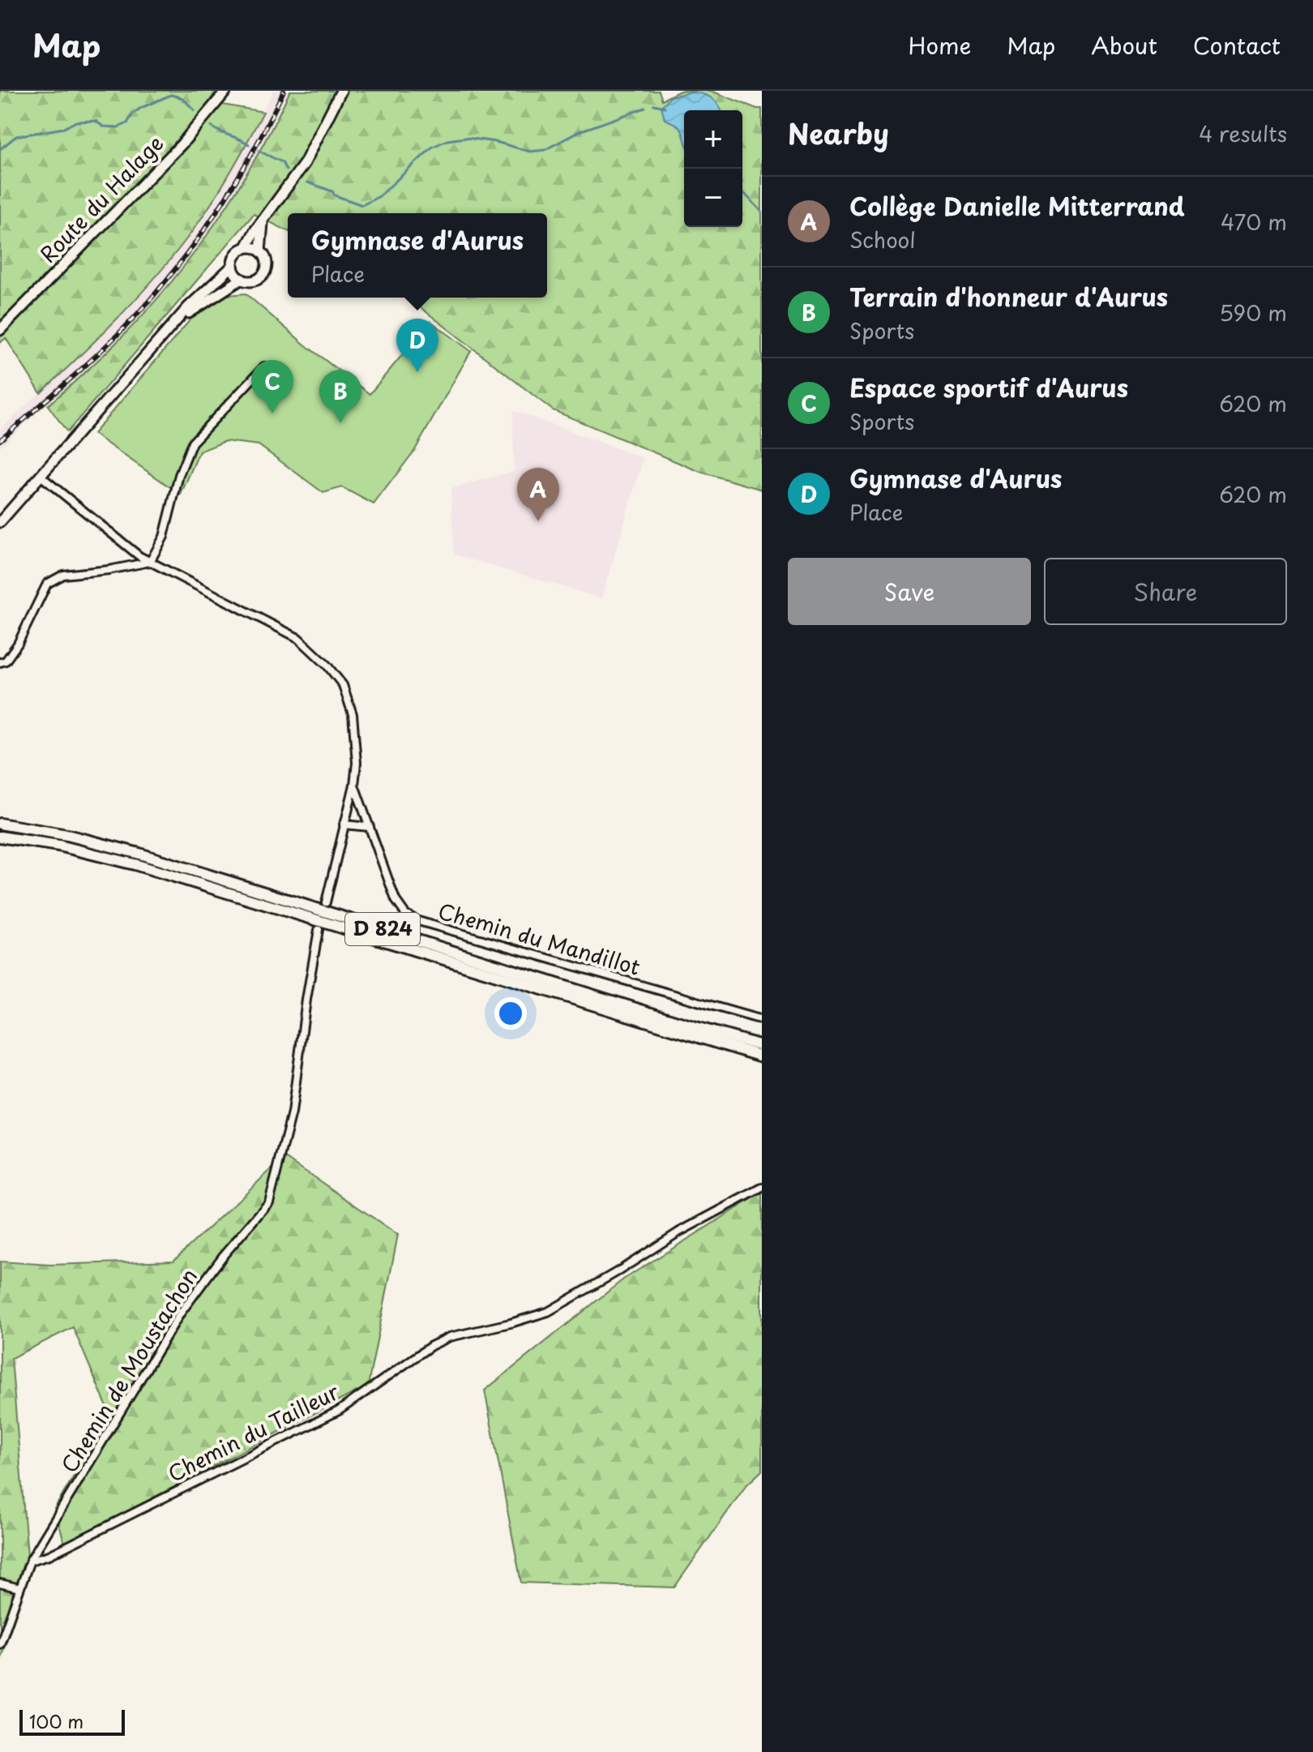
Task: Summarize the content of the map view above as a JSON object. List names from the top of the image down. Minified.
{"streets":{"highway":["D 824"],"main road":["Route du Halage"],"street":["Chemin du Mandillot","Chemin de Moustachon","Chemin du Tailleur"]},"crossings":[["Chemin de Moustachon","Chemin du Tailleur"]],"scale_bar":"100 m","page":{"header":"Map","nav":["Home","Map","About","Contact"],"heading":["Nearby","4 results"],"map_buttons":["+","−"],"list":[{"mark":"A","name":"Collège Danielle Mitterrand","note":"School","value":"470 m"},{"mark":"B","name":"Terrain d'honneur d'Aurus","note":"Sports","value":"590 m"},{"mark":"C","name":"Espace sportif d'Aurus","note":"Sports","value":"620 m"},{"mark":"D","name":"Gymnase d'Aurus","note":"Place","value":"620 m"}],"popup":["Gymnase d'Aurus","Place"],"pins":["D","C","B","A"],"buttons":["Save","Share"],"scale":"100 m"}}
